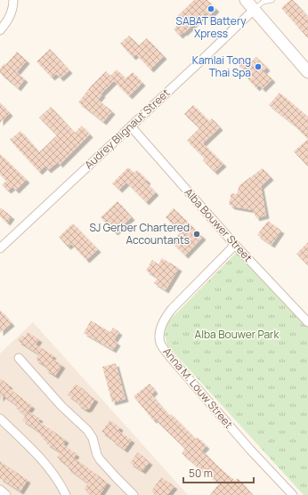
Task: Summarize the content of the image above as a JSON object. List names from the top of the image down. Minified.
{"streets":{"street":["Audrey Blignaut Street","Alba Bouwer Street","Anna M. Louw Street"]},"crossings":[["Audrey Blignaut Street","Alba Bouwer Street"],["Alba Bouwer Street","Anna M. Louw Street"]],"parks":["Alba Bouwer Park"],"places":["SABAT Battery Xpress","Kamlai Tong Thai Spa","SJ Gerber Chartered Accountants"],"scale_bar":"50 m"}
